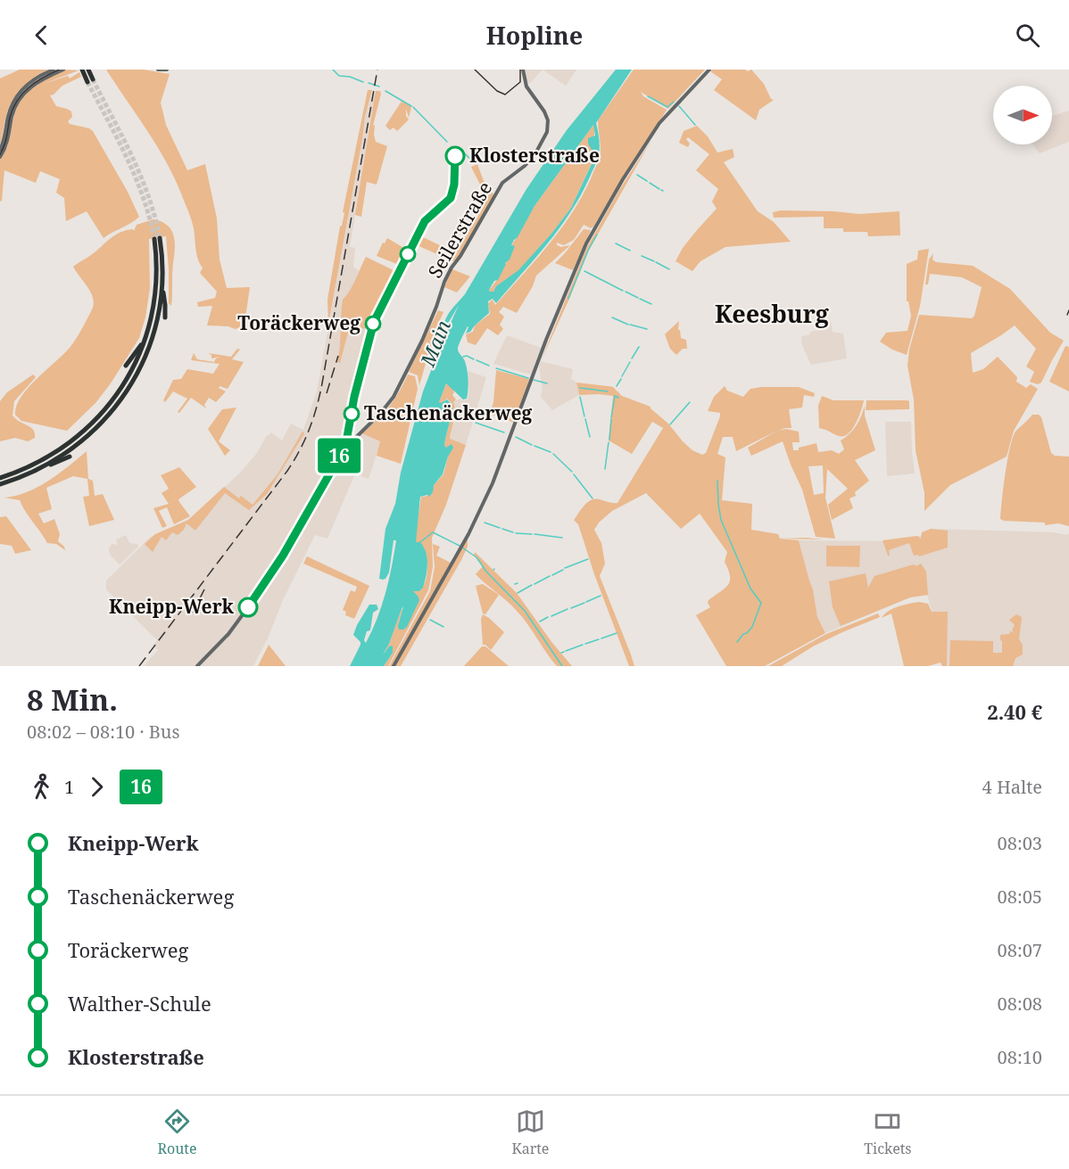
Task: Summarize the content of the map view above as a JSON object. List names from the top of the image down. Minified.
{"streets":{"main road":["Seilerstraße"]},"districts":["Keesburg"],"water":["Main"],"places":["Klosterstraße","Toräckerweg","Taschenäckerweg","Kneipp-Werk"],"lines":["bus line 16"],"north":"right","page":{"header":"Hopline","on_map":"16","heading":["8 Min.","08:02 – 08:10 · Bus","2.40 €"],"legs":["1","16","4 Halte"],"list":[{"name":"Kneipp-Werk","value":"08:03"},{"name":"Taschenäckerweg","value":"08:05"},{"name":"Toräckerweg","value":"08:07"},{"name":"Walther-Schule","value":"08:08"},{"name":"Klosterstraße","value":"08:10"}],"tabs":["Route","Karte","Tickets"]}}
